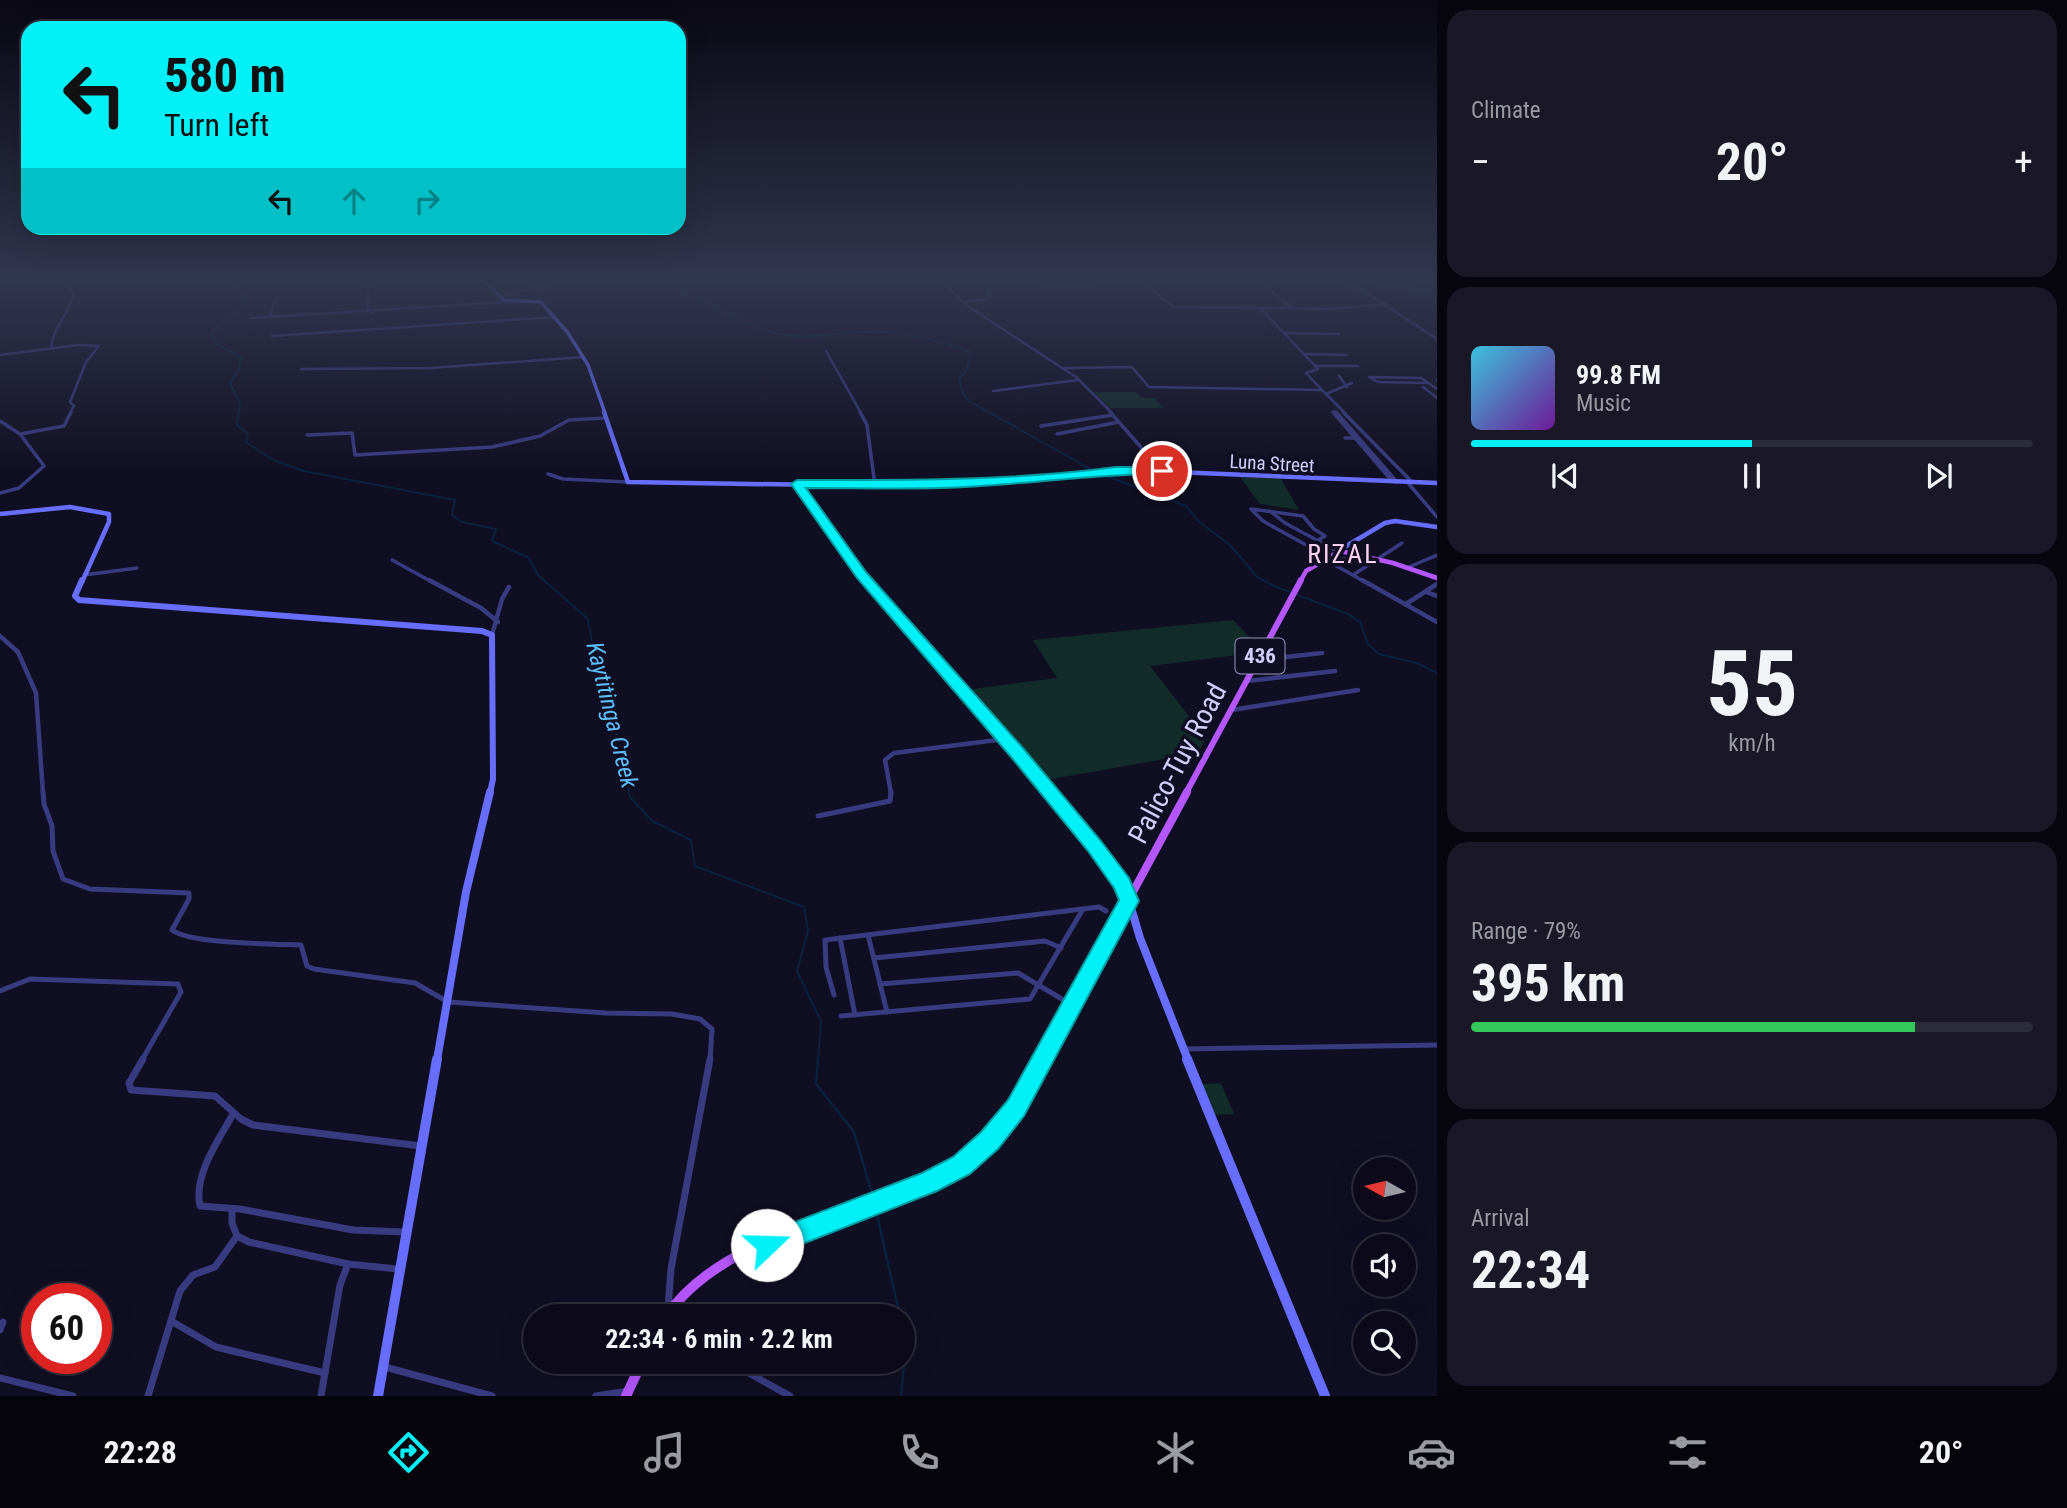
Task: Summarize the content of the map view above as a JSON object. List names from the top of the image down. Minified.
{"streets":{"main road":["436","Palico-Tuy Road"],"street":["Luna Street"]},"crossings":[["436","Palico-Tuy Road"]],"districts":["RIZAL"],"water":["Kaytitinga Creek"],"north":"left","page":{"tile":["Climate",["55","km/h"],["Range · 79%","395 km"],["Arrival","22:34"]],"turn":["580 m","Turn left"],"heat":["−","20°","+"],"song":["99.8 FM","Music"],"limit":"60","trip":"22:34 · 6 min · 2.2 km","tabs":["22:28","20°"]}}
